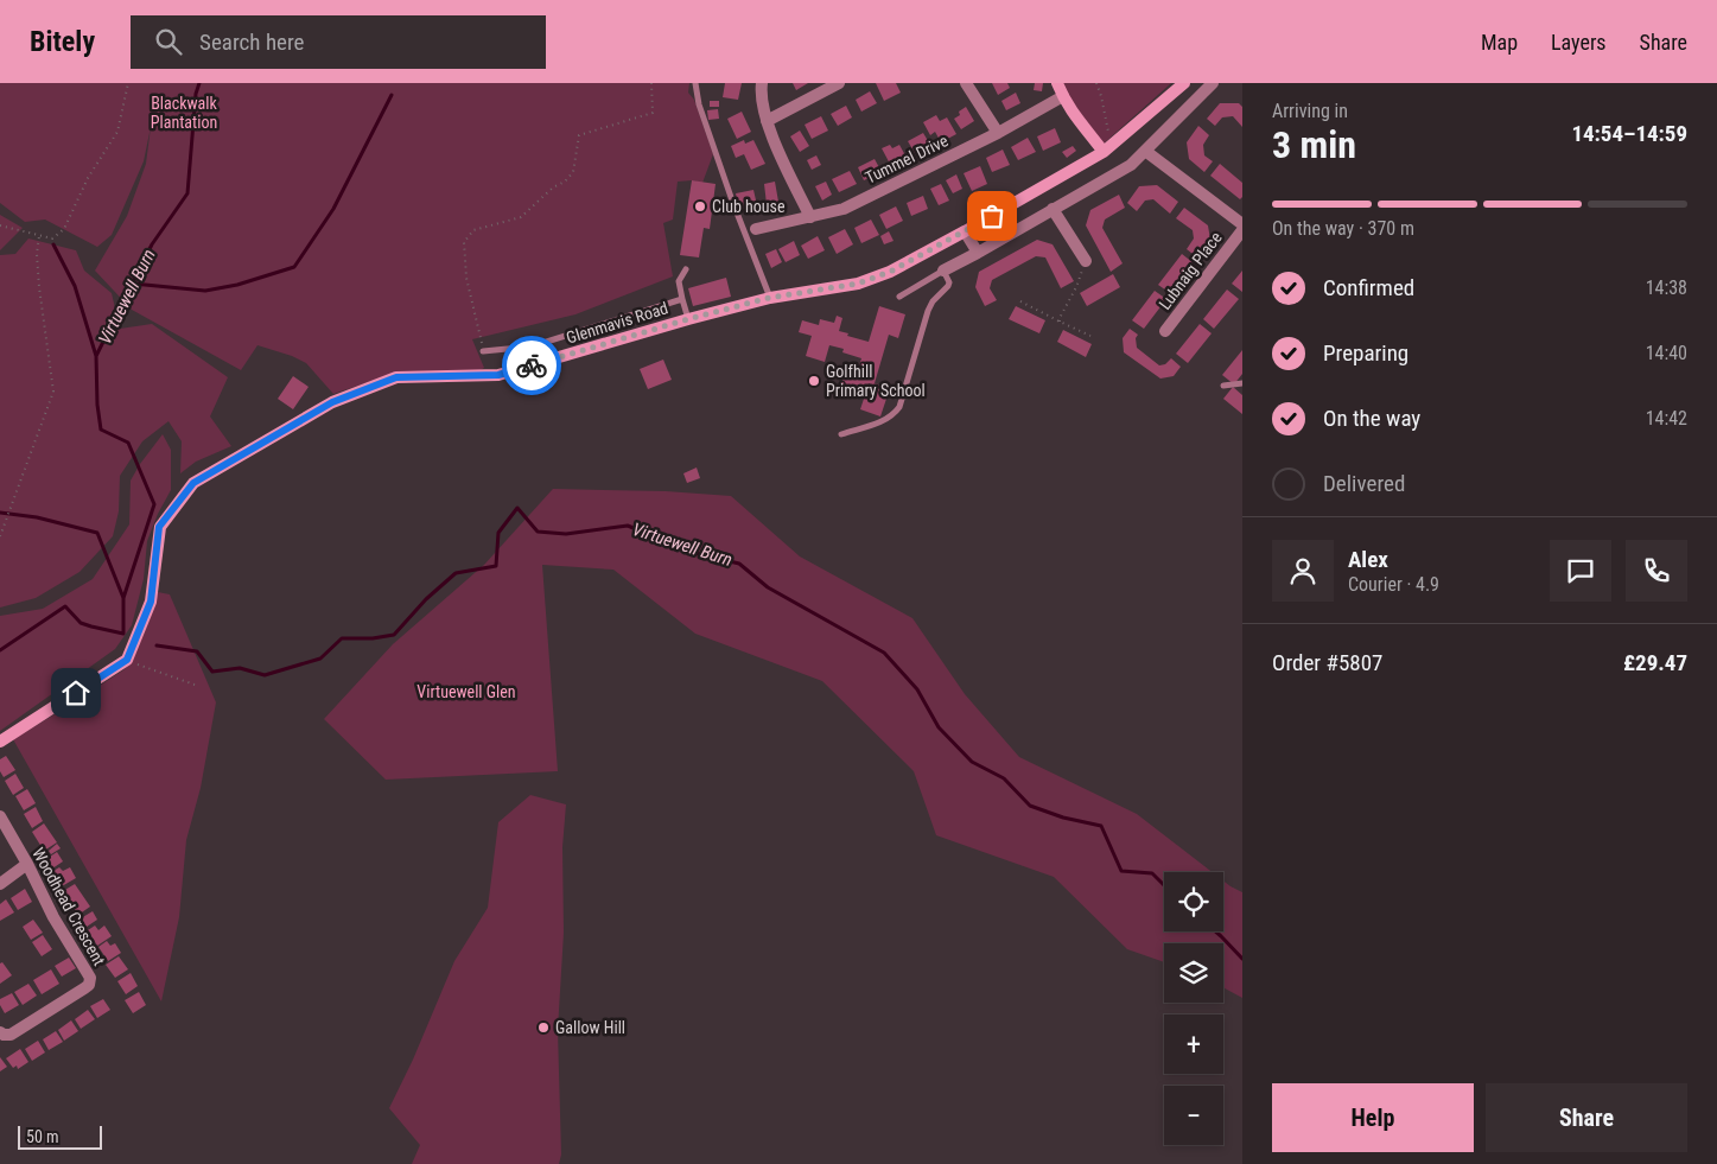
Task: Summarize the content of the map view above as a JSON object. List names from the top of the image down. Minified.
{"streets":{"main road":["Glenmavis Road"],"street":["Tummel Drive","Lubnaig Place","Woodhead Crescent"]},"water":["Virtuewell Burn"],"parks":["Blackwalk Plantation","Virtuewell Glen"],"places":["Club house","Golfhill Primary School","Gallow Hill"],"scale_bar":"50 m","page":{"header":"Bitely","search":"Search here","nav":["Map","Layers","Share"],"heading":["3 min","Arriving in","14:54–14:59"],"panel":["Alex","Courier · 4.9","Order #5807","£29.47"],"bar":"On the way · 370 m","list":[["Confirmed","14:38"],["Preparing","14:40"],["On the way","14:42"],"Delivered"],"map_buttons":["+","−"],"buttons":["Help","Share"],"scale":"50 m"}}
